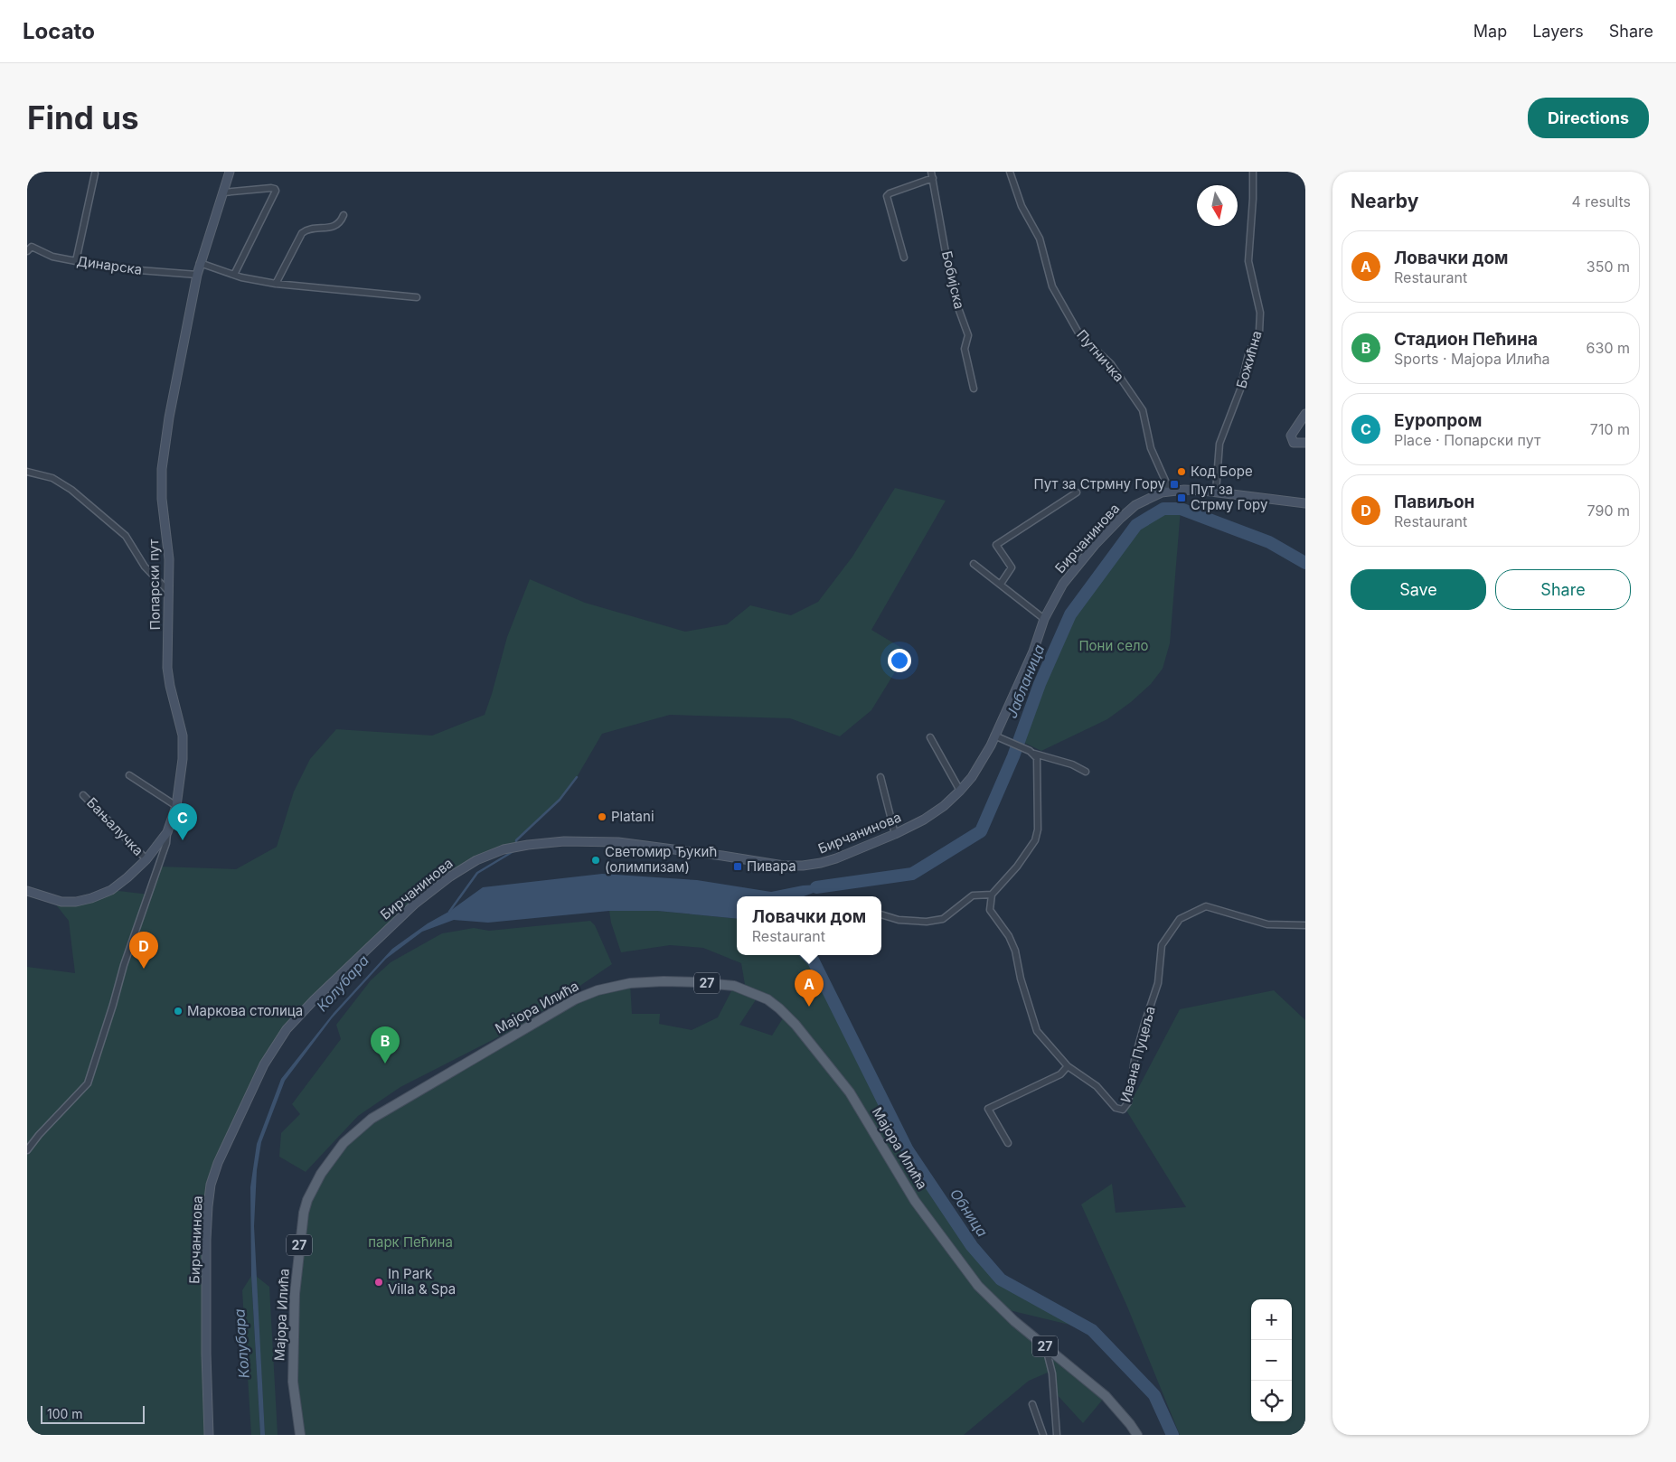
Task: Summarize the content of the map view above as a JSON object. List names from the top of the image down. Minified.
{"streets":{"main road":["Бирчанинова","Попарски пут","27","Мајора Илића"],"street":["Динарска","Бобијска","Путничка","Божићна","Бањалучка","Ивана Пуцеља"]},"crossings":[["Динарска","Попарски пут"],["Путничка","Бирчанинова"],["Попарски пут","Бањалучка"]],"water":["Јабланица","Колубара","Обница"],"parks":["Пони село","парк Пећина"],"places":{"other":["Код Боре","Platani","Светомир Ђукић (олимпизам)","Маркова столица","In Park Villa & Spa"],"transit":["Пут за Стрмну Гору","Пут за Стрму Гору","Пивара"]},"scale_bar":"100 m","north":"bottom","page":{"header":"Locato","nav":["Map","Layers","Share"],"buttons":["Directions",["Save","Share"]],"title":"Find us","heading":["Nearby","4 results"],"list":[{"mark":"A","name":"Ловачки дом","note":"Restaurant","value":"350 m"},{"mark":"B","name":"Стадион Пећина","note":"Sports · Мајора Илића","value":"630 m"},{"mark":"C","name":"Еуропром","note":"Place · Попарски пут","value":"710 m"},{"mark":"D","name":"Павиљон","note":"Restaurant","value":"790 m"}],"pins":["C","D","A","B"],"popup":["Ловачки дом","Restaurant"],"map_buttons":["+","−"],"scale":"100 m"}}
